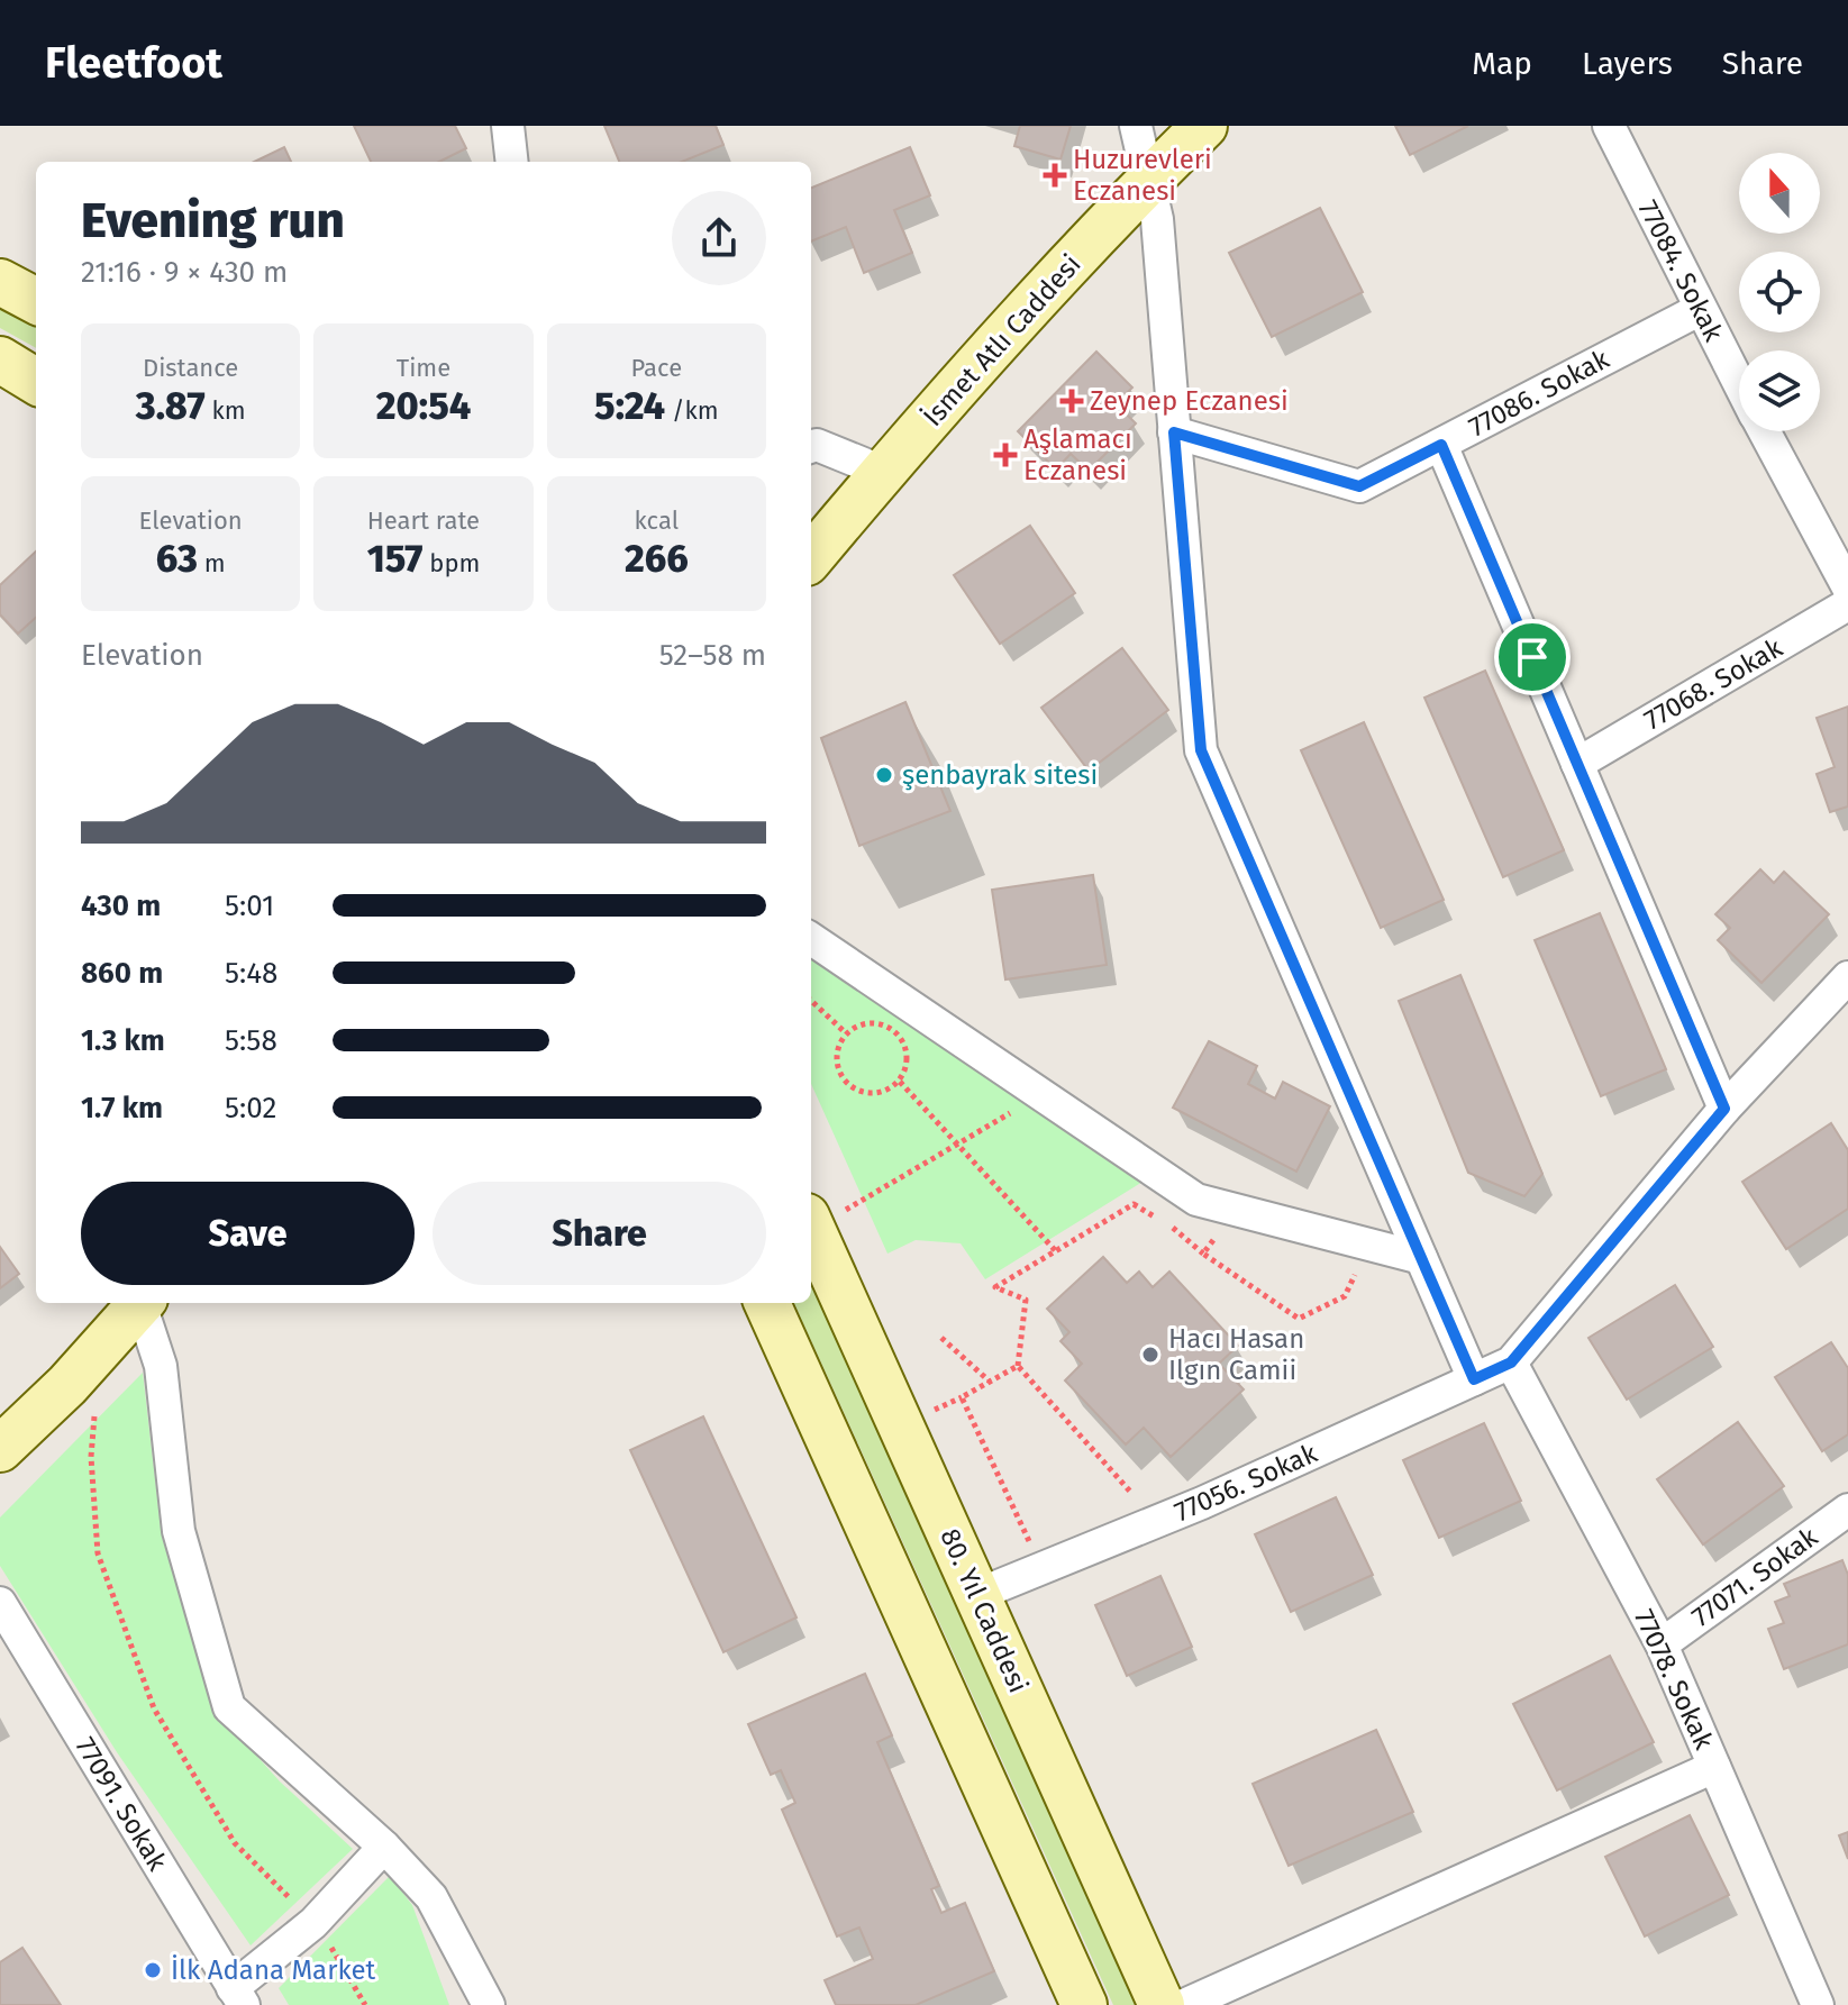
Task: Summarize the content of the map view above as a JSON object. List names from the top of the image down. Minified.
{"streets":{"main road":["İsmet Atlı Caddesi","80. Yıl Caddesi"],"street":["77084. Sokak","77086. Sokak","77068. Sokak","77056. Sokak","77071. Sokak","77078. Sokak","77091. Sokak"]},"crossings":[["77084. Sokak","77086. Sokak"],["77056. Sokak","80. Yıl Caddesi"],["77056. Sokak","77078. Sokak"],["77071. Sokak","77078. Sokak"]],"places":{"health":["Huzurevleri Eczanesi","Zeynep Eczanesi","Aşlamacı Eczanesi"],"other":["şenbayrak sitesi","Hacı Hasan Ilgın Camii","İlk Adana Market"]},"north":"top","page":{"header":"Fleetfoot","nav":["Map","Layers","Share"],"heading":["Evening run","21:16 · 9 × 430 m"],"stats":[["Distance","3.87 km"],["Time","20:54"],["Pace","5:24 /km"],["Elevation","63 m"],["Heart rate","157 bpm"],["kcal","266"]],"chart":["Elevation","52–58 m"],"list":[{"name":"430 m","note":"5:01"},{"name":"860 m","note":"5:48"},{"name":"1.3 km","note":"5:58"},{"name":"1.7 km","note":"5:02"}],"buttons":["Save","Share"]}}
